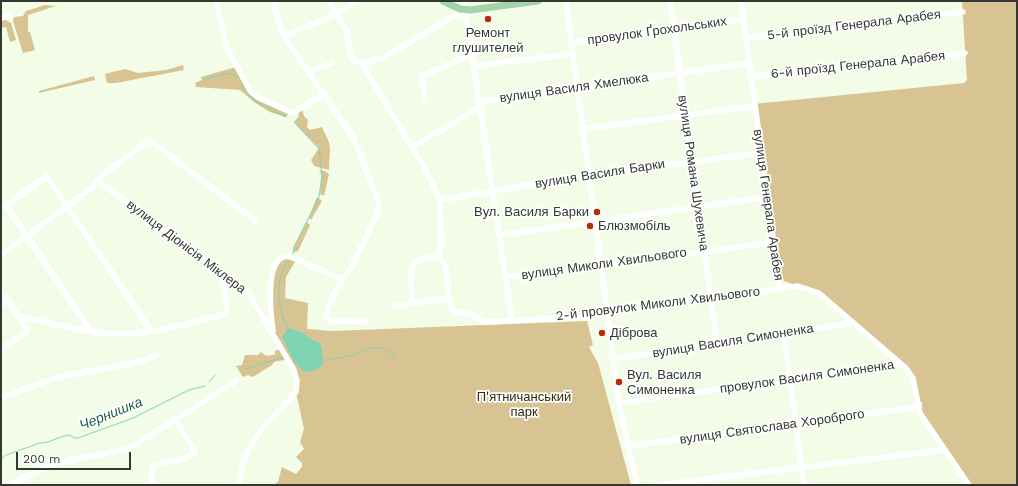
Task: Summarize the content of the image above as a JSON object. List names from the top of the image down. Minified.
{"streets":{"street":["5-й проїзд Генерала Арабея","провулок Ґрохольських","6-й проїзд Генерала Арабея","вулиця Василя Хмелюка","вулиця Романа Шухевича","вулиця Василя Барки","вулиця Генерала Арабея","вулиця Діонісія Міклера","вулиця Миколи Хвильового","2-й провулок Миколи Хвильового","вулиця Василя Симоненка","провулок Василя Симоненка","вулиця Святослава Хороброго"]},"crossings":[["5-й проїзд Генерала Арабея","вулиця Генерала Арабея"],["провулок Ґрохольських","вулиця Романа Шухевича"],["провулок Ґрохольських","вулиця Генерала Арабея"],["6-й проїзд Генерала Арабея","вулиця Генерала Арабея"],["вулиця Василя Хмелюка","вулиця Романа Шухевича"],["вулиця Василя Хмелюка","вулиця Генерала Арабея"],["вулиця Романа Шухевича","вулиця Василя Барки"],["вулиця Романа Шухевича","вулиця Миколи Хвильового"],["вулиця Романа Шухевича","2-й провулок Миколи Хвильового"],["вулиця Романа Шухевича","вулиця Василя Симоненка"],["вулиця Василя Барки","вулиця Генерала Арабея"],["вулиця Генерала Арабея","вулиця Миколи Хвильового"],["вулиця Генерала Арабея","2-й провулок Миколи Хвильового"],["вулиця Генерала Арабея","вулиця Василя Симоненка"],["вулиця Генерала Арабея","провулок Василя Симоненка"],["вулиця Генерала Арабея","вулиця Святослава Хороброго"]],"water":["Чернишка"],"parks":["П'ятничанський парк"],"places":["Ремонт глушителей","Вул. Василя Барки","Блюзмобіль","Діброва","Вул. Василя Симоненка"],"scale_bar":"200 m"}
